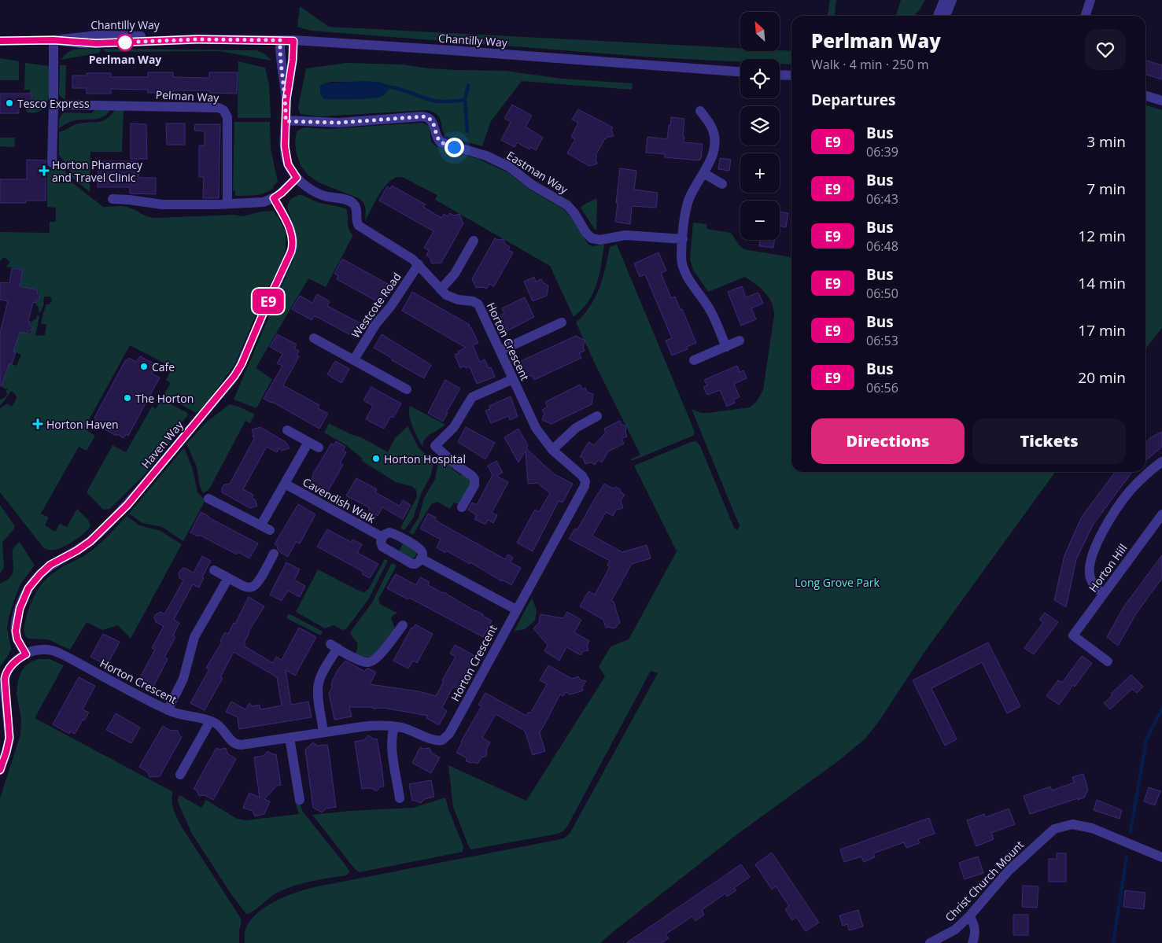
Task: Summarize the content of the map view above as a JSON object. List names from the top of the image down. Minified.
{"streets":{"street":["Chantilly Way","Pelman Way","Eastman Way","Westcote Road","Horton Crescent","Haven Way","Cavendish Walk","Horton Hill","Christ Church Mount"]},"crossings":[["Westcote Road","Horton Crescent"],["Horton Crescent","Haven Way"]],"parks":["Long Grove Park"],"places":{"other":["Perlman Way","Tesco Express","Cafe","The Horton","Horton Hospital"],"health":["Horton Pharmacy and Travel Clinic","Horton Haven"]},"lines":["bus line E9"],"north":"top left","page":{"on_map":"E9","map_buttons":["+","−"],"heading":[["Perlman Way","Walk · 4 min · 250 m"],"Departures"],"list":[{"mark":"E9","name":"Bus","note":"06:39","value":"3 min"},{"mark":"E9","name":"Bus","note":"06:43","value":"7 min"},{"mark":"E9","name":"Bus","note":"06:48","value":"12 min"},{"mark":"E9","name":"Bus","note":"06:50","value":"14 min"},{"mark":"E9","name":"Bus","note":"06:53","value":"17 min"},{"mark":"E9","name":"Bus","note":"06:56","value":"20 min"}],"buttons":["Directions","Tickets"]}}
